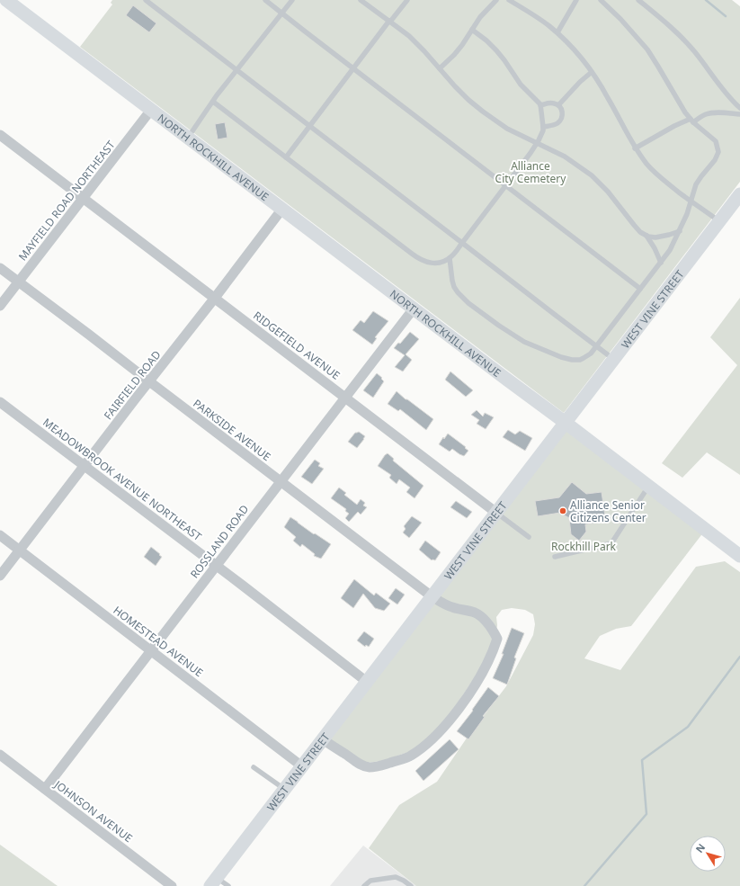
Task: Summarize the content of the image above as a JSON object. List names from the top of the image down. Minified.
{"streets":{"street":["NORTH ROCKHILL AVENUE","MAYFIELD ROAD NORTHEAST","WEST VINE STREET","RIDGEFIELD AVENUE","FAIRFIELD ROAD","PARKSIDE AVENUE","MEADOWBROOK AVENUE NORTHEAST","ROSSLAND ROAD","HOMESTEAD AVENUE","JOHNSON AVENUE"]},"crossings":[["NORTH ROCKHILL AVENUE","MAYFIELD ROAD NORTHEAST"],["NORTH ROCKHILL AVENUE","WEST VINE STREET"],["NORTH ROCKHILL AVENUE","FAIRFIELD ROAD"],["NORTH ROCKHILL AVENUE","ROSSLAND ROAD"],["MAYFIELD ROAD NORTHEAST","RIDGEFIELD AVENUE"],["MAYFIELD ROAD NORTHEAST","PARKSIDE AVENUE"],["WEST VINE STREET","RIDGEFIELD AVENUE"],["WEST VINE STREET","PARKSIDE AVENUE"],["WEST VINE STREET","MEADOWBROOK AVENUE NORTHEAST"],["WEST VINE STREET","HOMESTEAD AVENUE"],["RIDGEFIELD AVENUE","FAIRFIELD ROAD"],["RIDGEFIELD AVENUE","ROSSLAND ROAD"],["FAIRFIELD ROAD","PARKSIDE AVENUE"],["FAIRFIELD ROAD","MEADOWBROOK AVENUE NORTHEAST"],["FAIRFIELD ROAD","HOMESTEAD AVENUE"],["PARKSIDE AVENUE","ROSSLAND ROAD"],["MEADOWBROOK AVENUE NORTHEAST","ROSSLAND ROAD"],["ROSSLAND ROAD","HOMESTEAD AVENUE"],["ROSSLAND ROAD","JOHNSON AVENUE"]],"parks":["Alliance City Cemetery","Rockhill Park"],"places":["Alliance Senior Citizens Center"],"north":"top left"}
